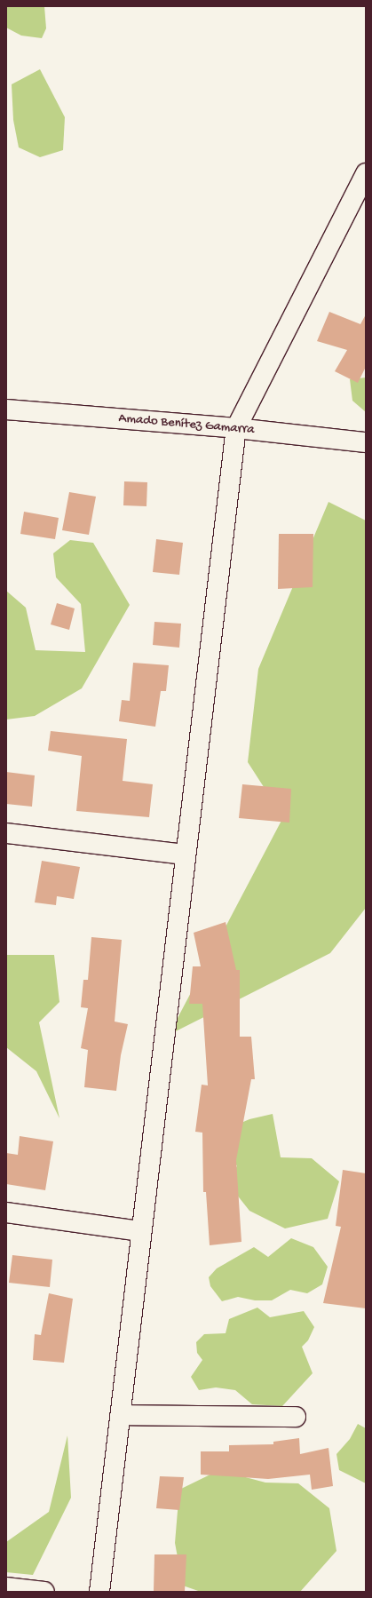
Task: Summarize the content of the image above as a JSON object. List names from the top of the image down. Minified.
{"streets":{"street":["Amado Benítez Gamarra"]}}
